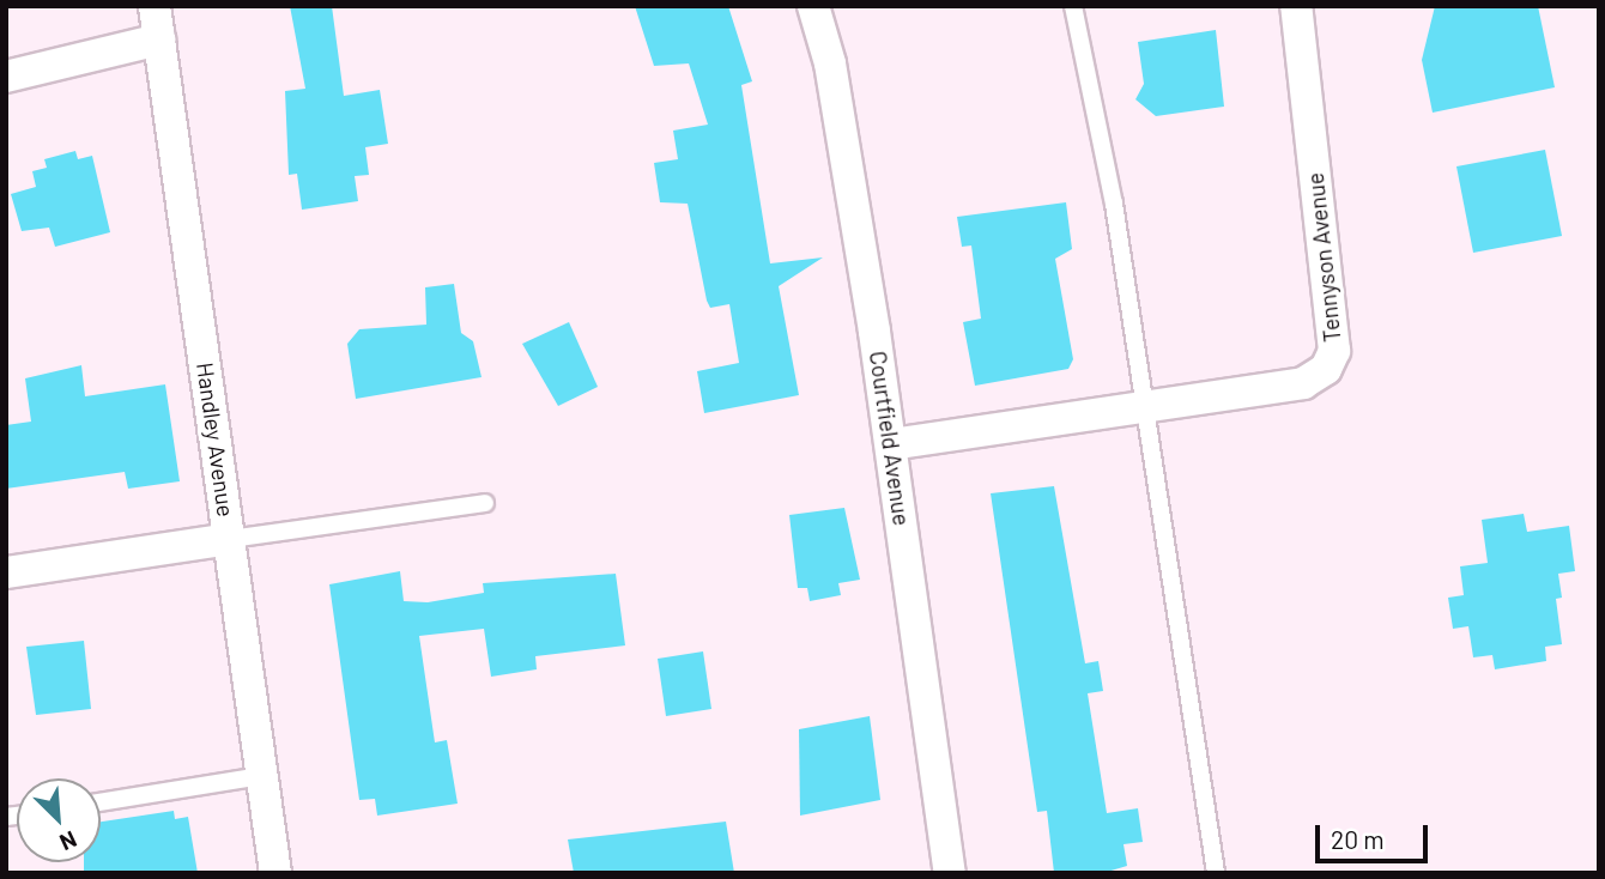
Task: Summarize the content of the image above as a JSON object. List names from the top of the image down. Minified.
{"streets":{"street":["Tennyson Avenue","Courtfield Avenue","Handley Avenue"]},"crossings":[["Tennyson Avenue","Courtfield Avenue"]],"scale_bar":"20 m","north":"bottom right"}
